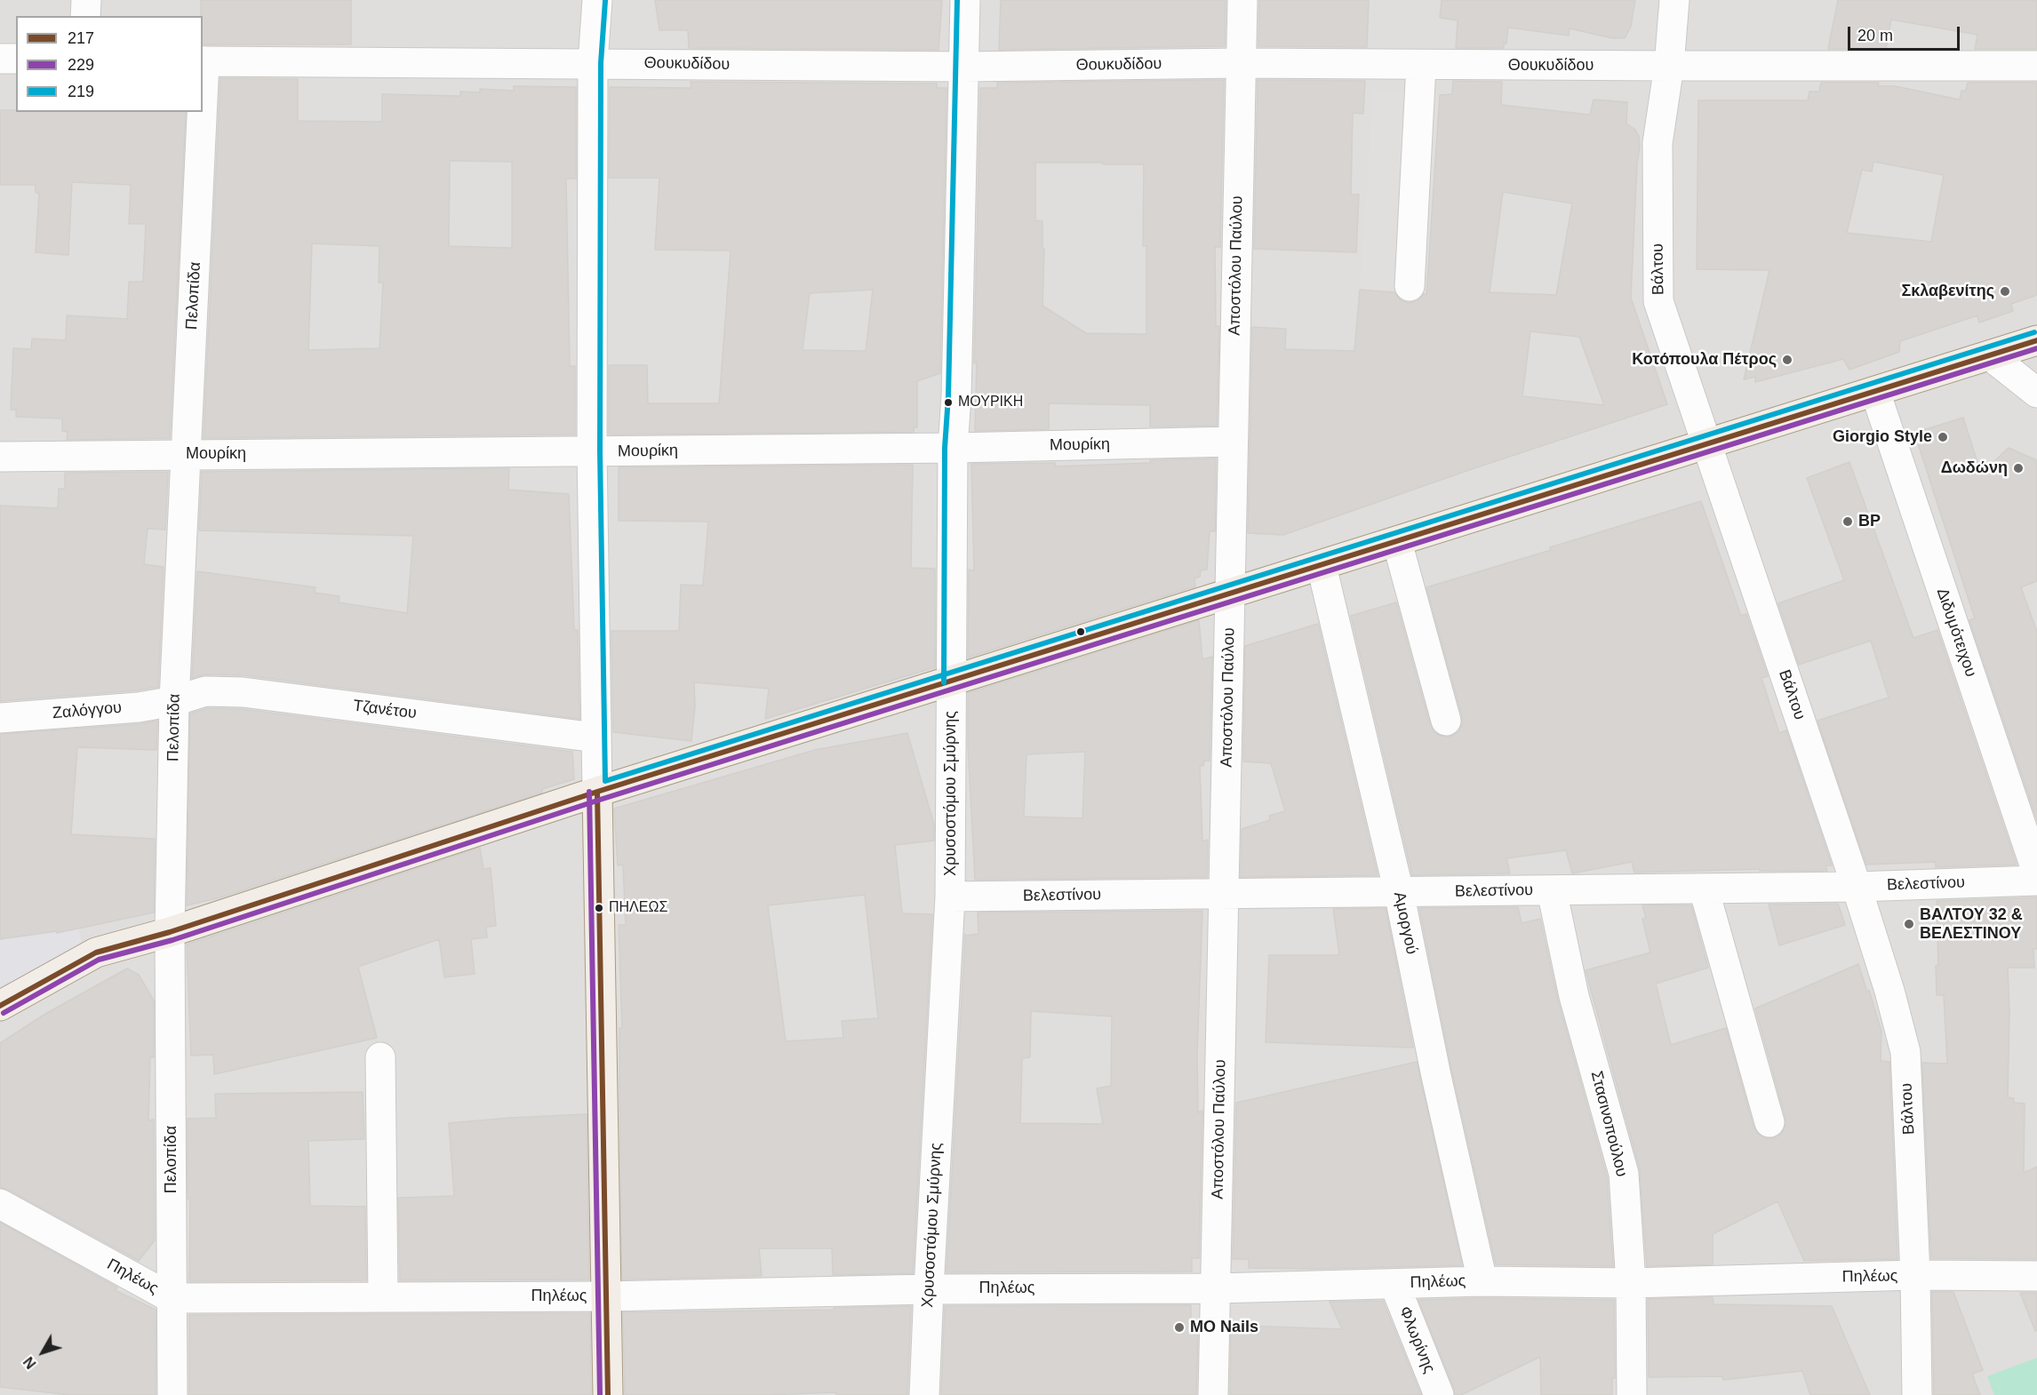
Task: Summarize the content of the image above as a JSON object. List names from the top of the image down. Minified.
{"streets":{"street":["Θουκυδίδου","Αποστόλου Παύλου","Βάλτου","Πελοπίδα","Μουρίκη","Διδυμότειχου","Τζανέτου","Ζαλόγγου","Χρυσοστόμου Σμύρνης","Βελεστίνου","Αμοργού","Στασινοπούλου","Πηλέως","Φλωρίνης"]},"crossings":[["Θουκυδίδου","Αποστόλου Παύλου"],["Θουκυδίδου","Βάλτου"],["Θουκυδίδου","Χρυσοστόμου Σμύρνης"],["Αποστόλου Παύλου","Μουρίκη"],["Αποστόλου Παύλου","Βελεστίνου"],["Αποστόλου Παύλου","Πηλέως"],["Βάλτου","Βελεστίνου"],["Βάλτου","Πηλέως"],["Πελοπίδα","Μουρίκη"],["Πελοπίδα","Τζανέτου"],["Πελοπίδα","Ζαλόγγου"],["Πελοπίδα","Πηλέως"],["Μουρίκη","Χρυσοστόμου Σμύρνης"],["Τζανέτου","Ζαλόγγου"],["Χρυσοστόμου Σμύρνης","Βελεστίνου"],["Χρυσοστόμου Σμύρνης","Πηλέως"],["Βελεστίνου","Αμοργού"],["Βελεστίνου","Στασινοπούλου"],["Αμοργού","Πηλέως"],["Στασινοπούλου","Πηλέως"],["Πηλέως","Φλωρίνης"]],"places":["Σκλαβενίτης","Κοτόπουλα Πέτρος","ΜΟΥΡΙΚΗ","Giorgio Style","Δωδώνη","BP","ΠΗΛΕΩΣ","ΒΑΛΤΟΥ 32 & ΒΕΛΕΣΤΙΝΟΥ","MO Nails"],"lines":["transit line 219","transit line 217","transit line 229"],"legend":["217","229","219"],"scale_bar":"20 m","north":"bottom left"}
